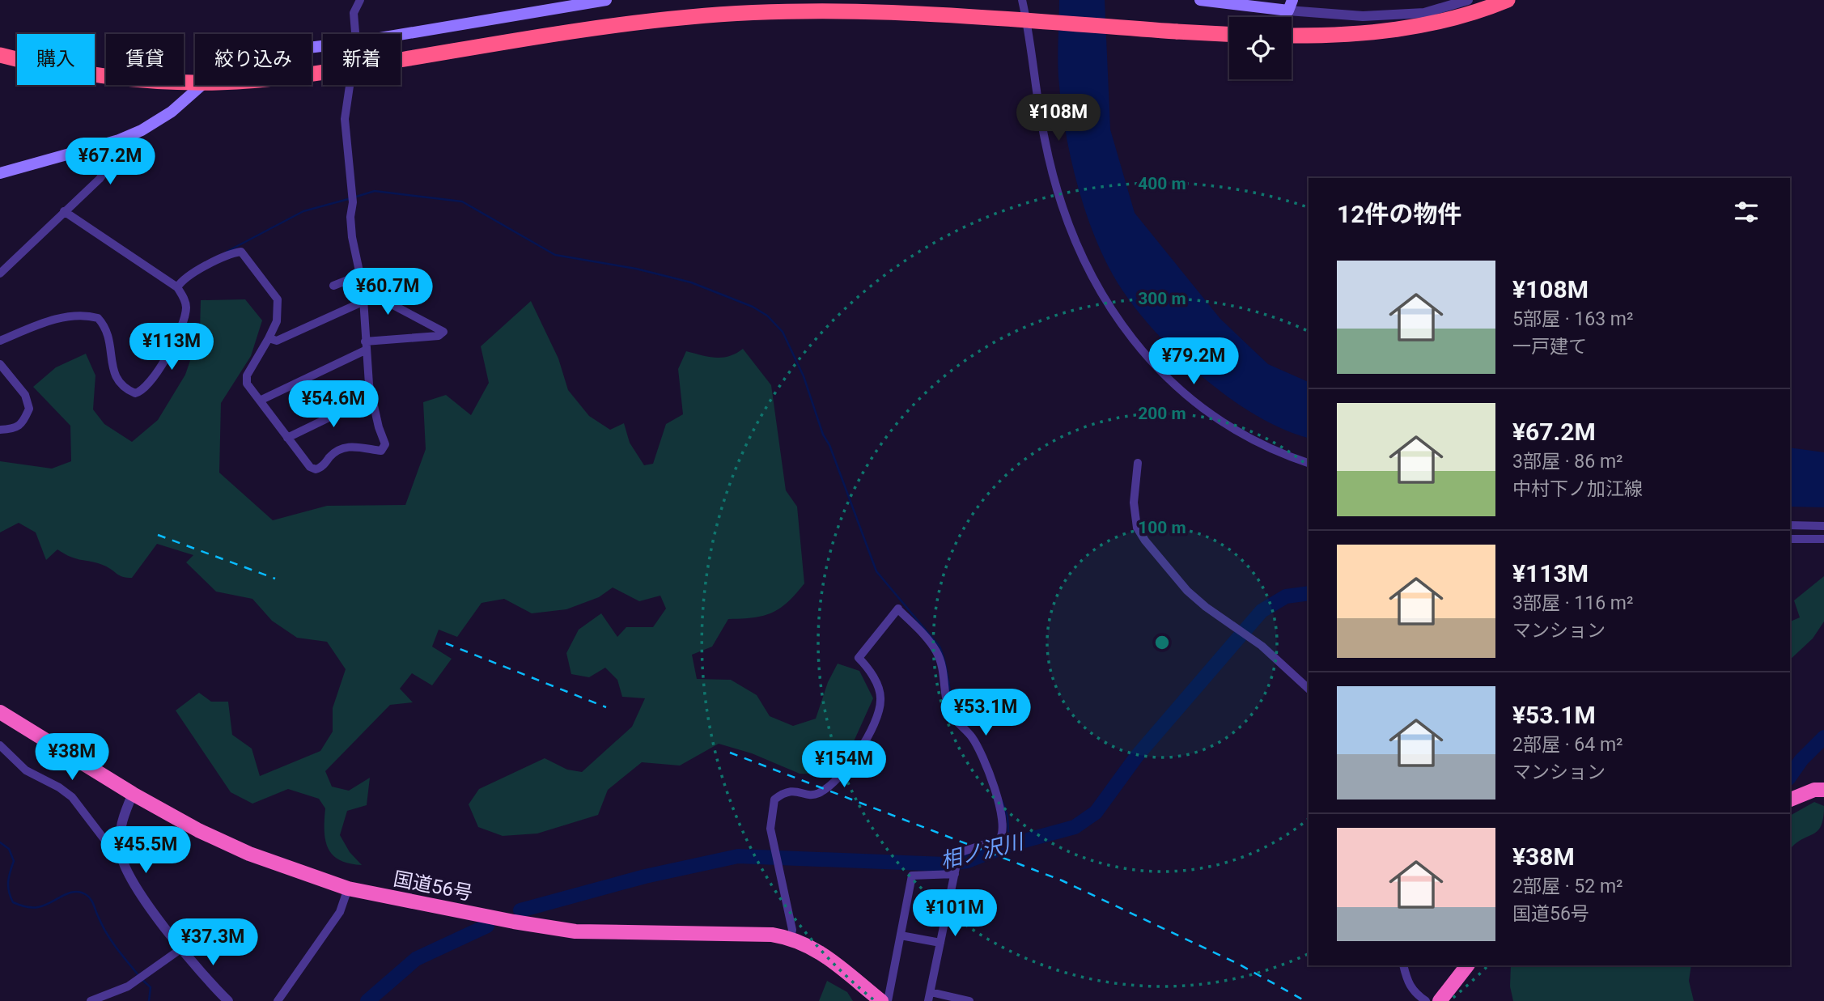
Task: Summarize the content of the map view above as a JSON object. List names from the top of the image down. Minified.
{"streets":{"highway":["国道56号"]},"water":["相ノ沢川"],"page":{"chip":["購入","賃貸","絞り込み","新着"],"price":["¥108M","¥67.2M","¥60.7M","¥113M","¥79.2M","¥54.6M","¥53.1M","¥38M","¥154M","¥45.5M","¥101M","¥37.3M"],"heading":"12件の物件","list":[{"name":"¥108M","note":"5部屋 · 163 m² · 一戸建て"},{"name":"¥67.2M","note":"3部屋 · 86 m² · 中村下ノ加江線"},{"name":"¥113M","note":"3部屋 · 116 m² · マンション"},{"name":"¥53.1M","note":"2部屋 · 64 m² · マンション"},{"name":"¥38M","note":"2部屋 · 52 m² · 国道56号"}]},"rings":["400 m","300 m","200 m","100 m"]}
